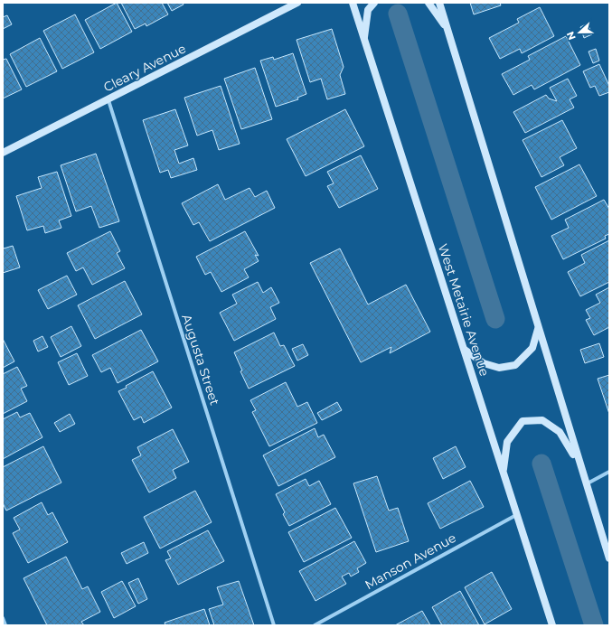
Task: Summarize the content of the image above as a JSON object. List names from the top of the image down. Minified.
{"streets":{"main road":["Cleary Avenue","West Metairie Avenue"],"street":["Augusta Street","Manson Avenue"]},"crossings":[["Cleary Avenue","Augusta Street"],["West Metairie Avenue","Manson Avenue"]],"north":"left"}
